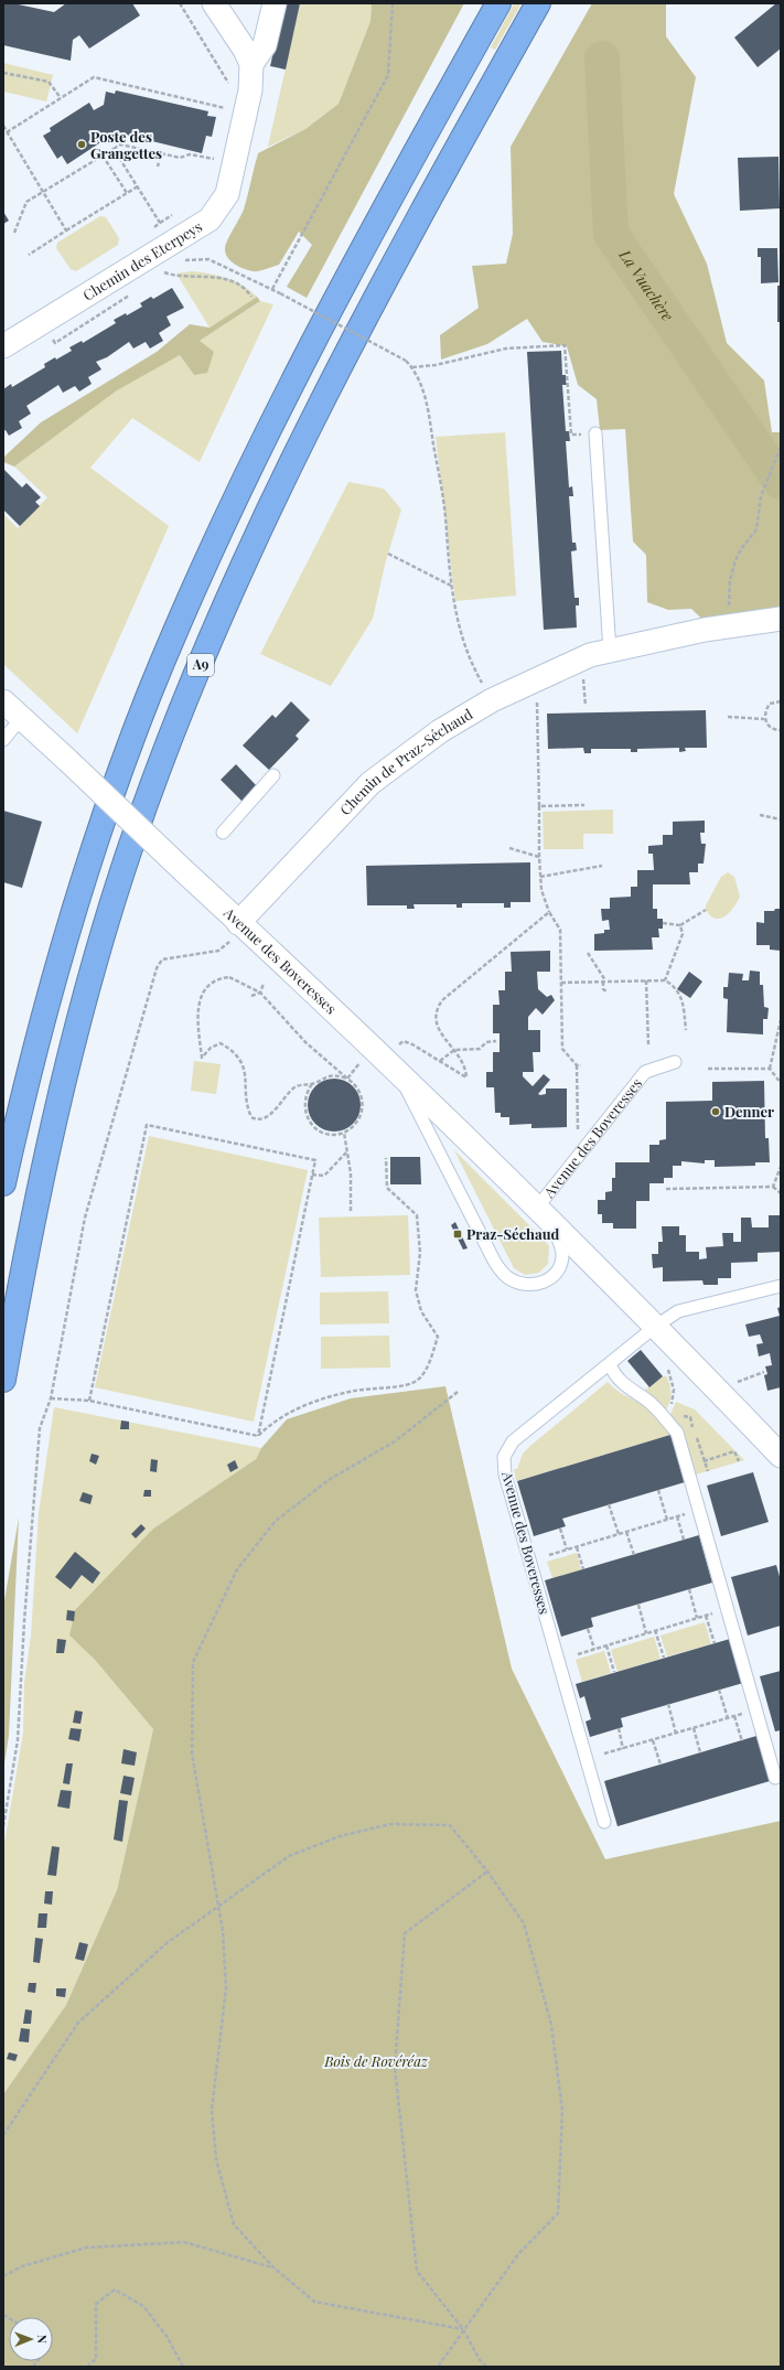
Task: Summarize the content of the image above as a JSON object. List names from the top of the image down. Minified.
{"streets":{"highway":["A9"],"street":["Chemin des Eterpeys","Chemin de Praz-Séchaud","Avenue des Boveresses"]},"crossings":[["Chemin de Praz-Séchaud","Avenue des Boveresses"]],"water":["La Vuachère"],"parks":["Bois de Rovéréaz"],"places":{"other":["Poste des Grangettes","Denner"],"transit":["Praz-Séchaud"]},"north":"right"}
